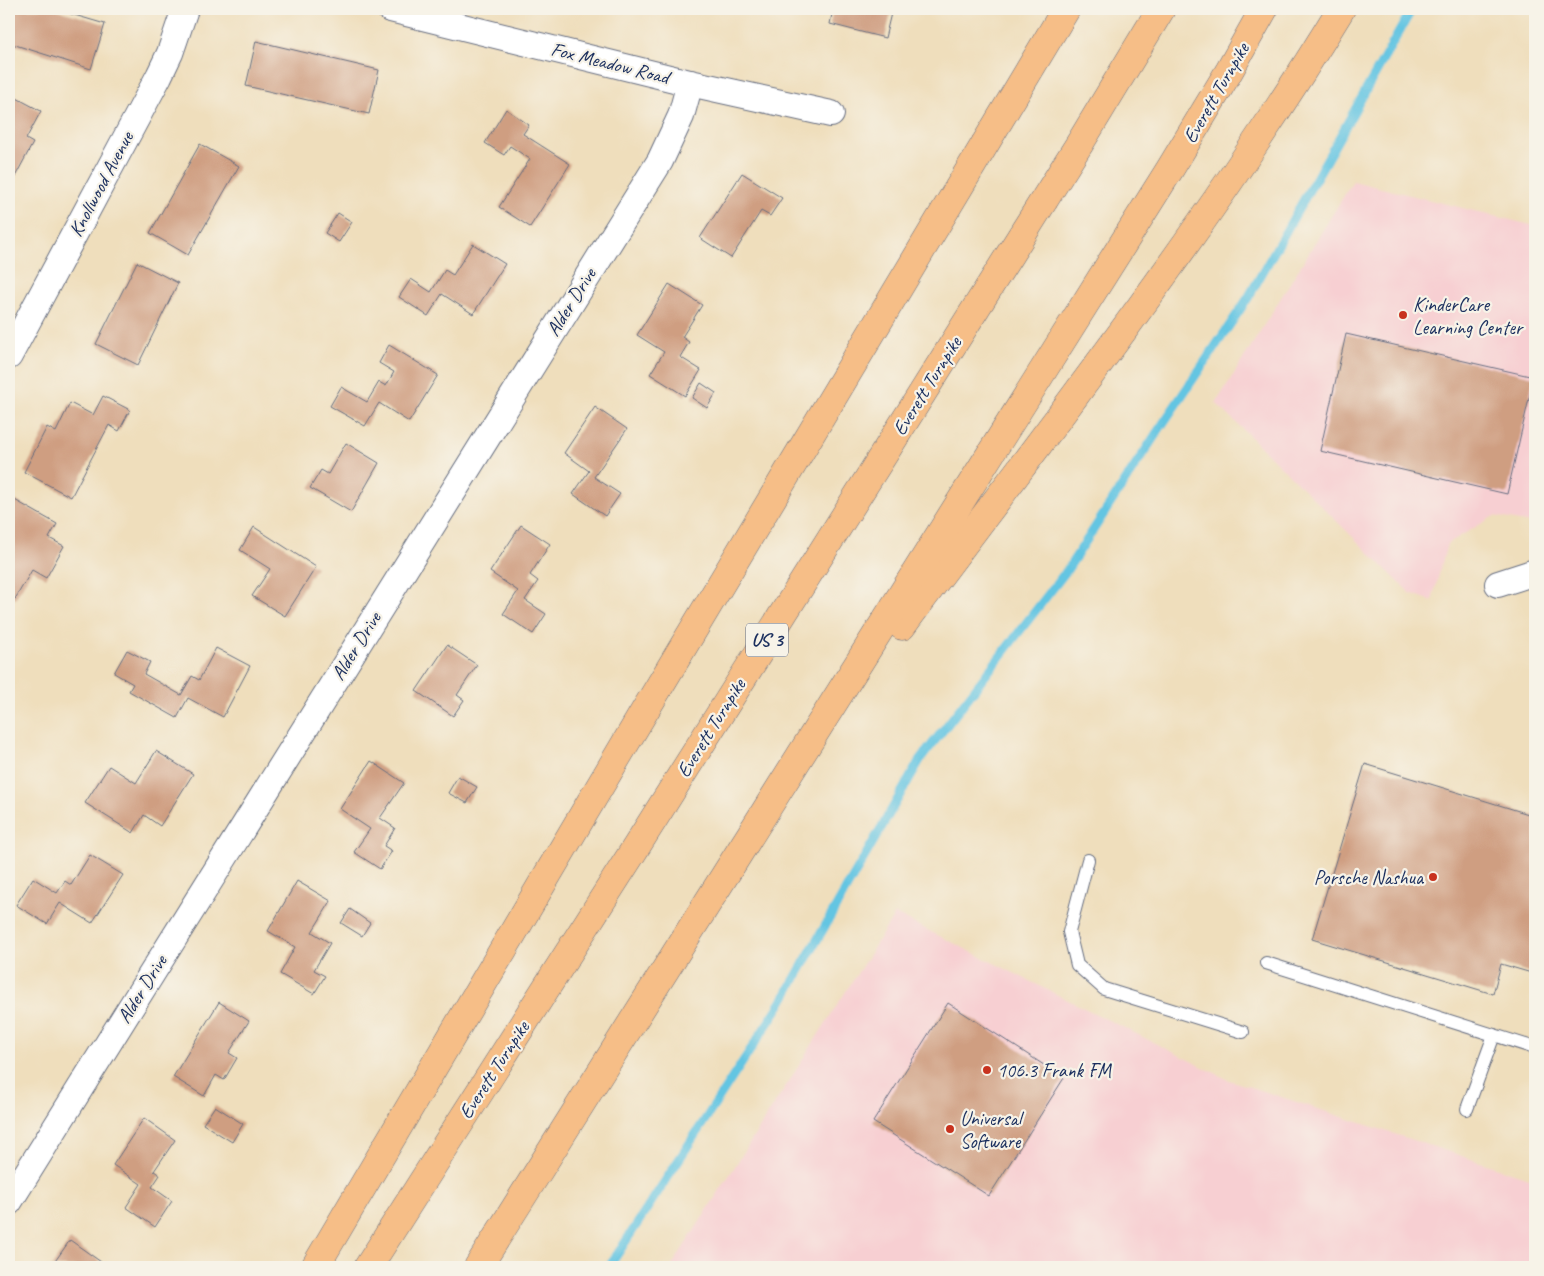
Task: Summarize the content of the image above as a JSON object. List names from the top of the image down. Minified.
{"streets":{"highway":["Everett Turnpike","US 3"],"street":["Fox Meadow Road","Knollwood Avenue","Alder Drive"]},"crossings":[["Fox Meadow Road","Alder Drive"]],"places":["KinderCare Learning Center","Porsche Nashua","106.3 Frank FM","Universal Software"]}
